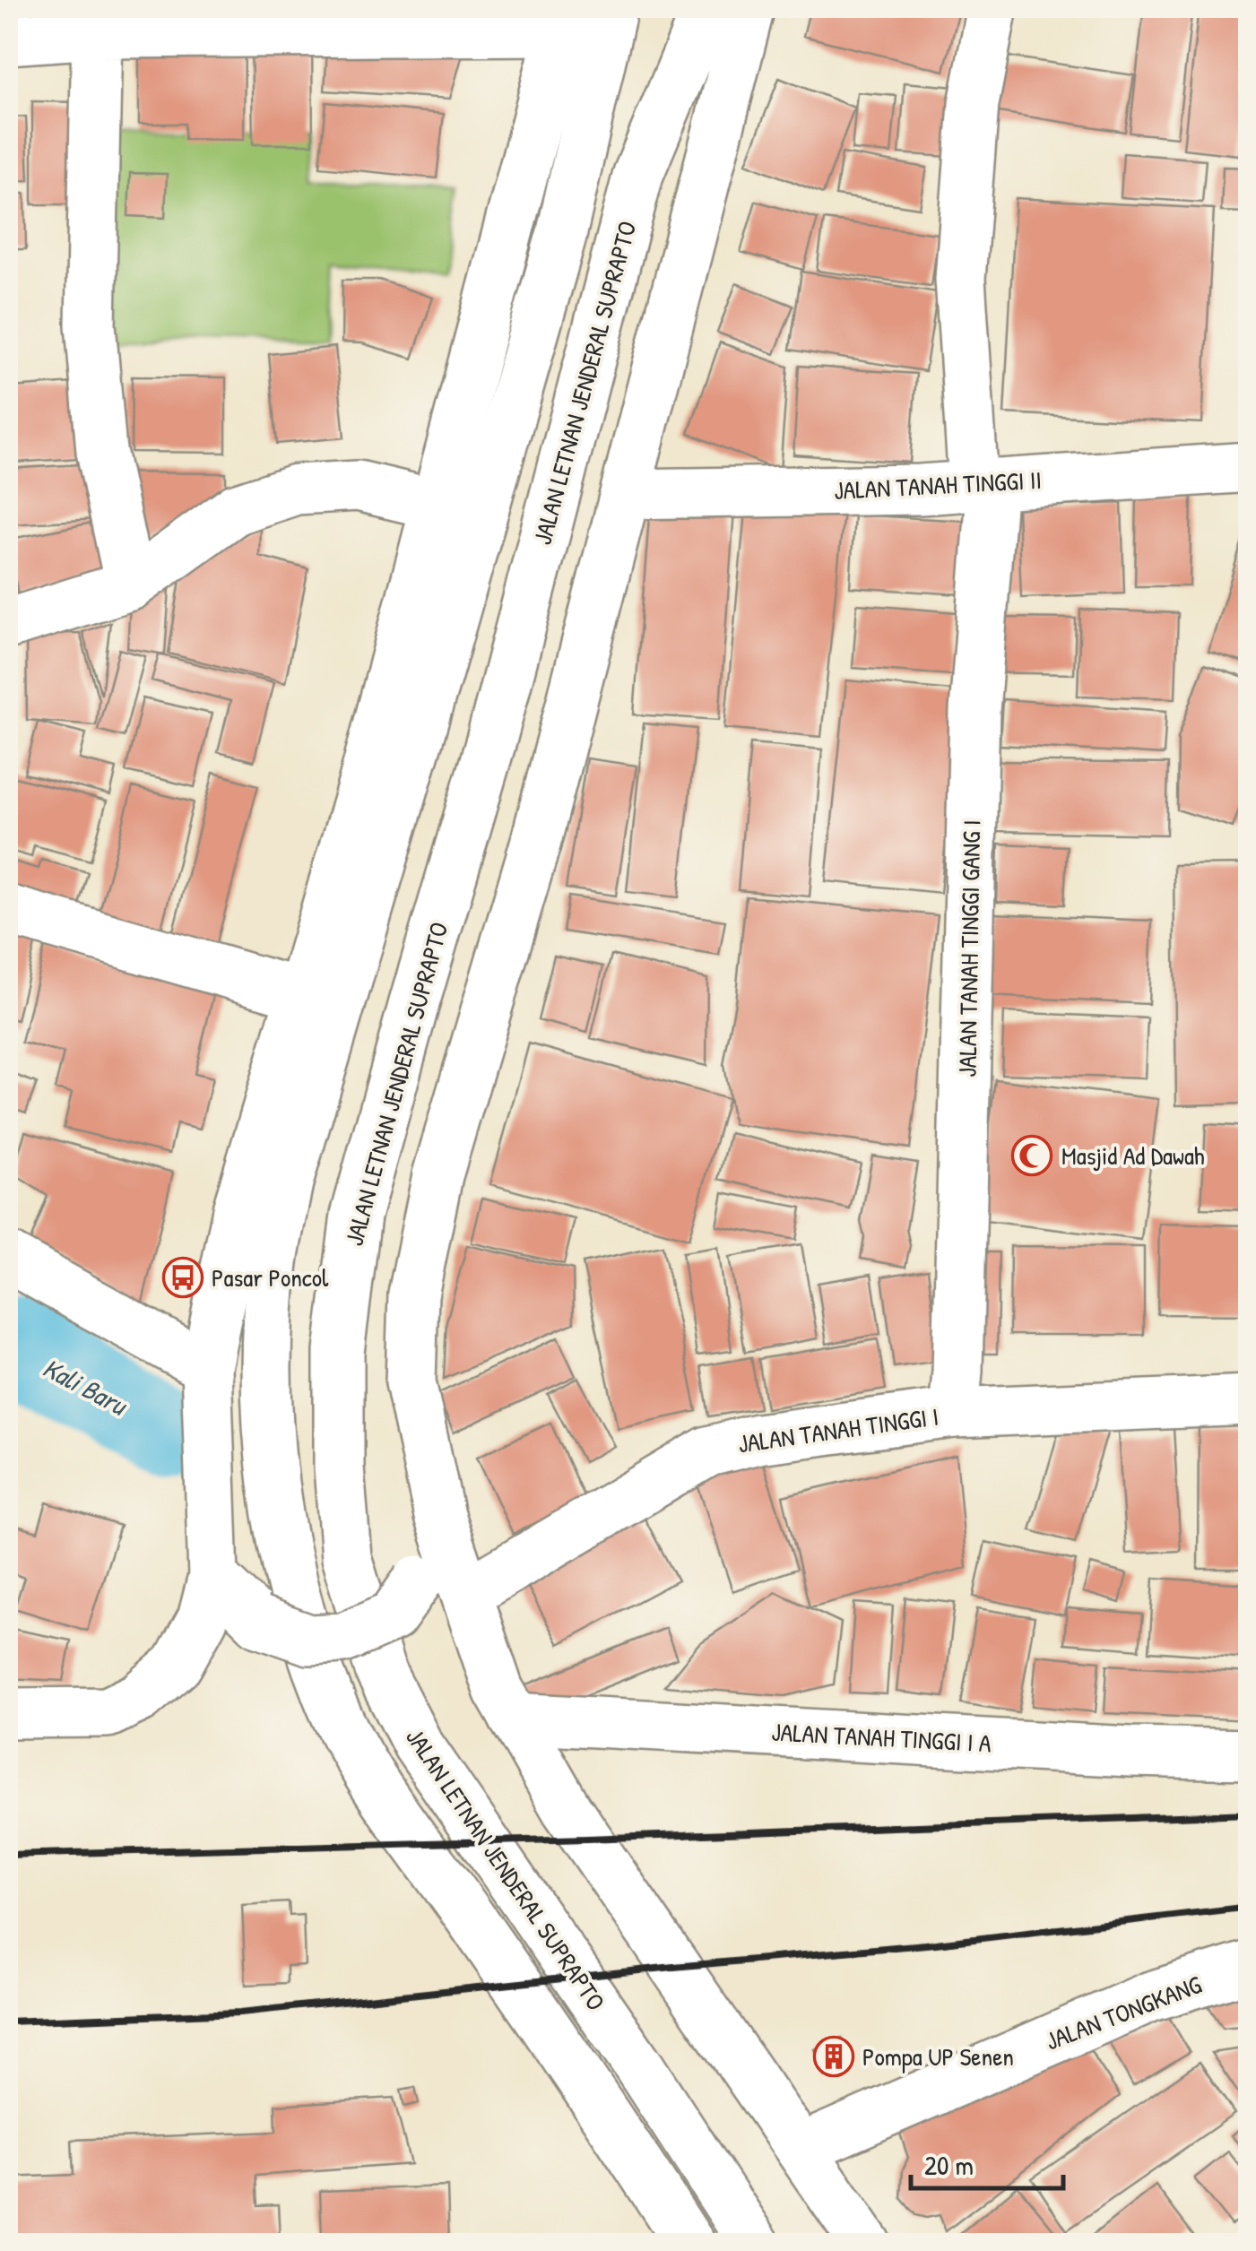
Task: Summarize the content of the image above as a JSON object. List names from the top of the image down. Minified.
{"streets":{"street":["JALAN LETNAN JENDERAL SUPRAPTO","JALAN TANAH TINGGI II","JALAN TANAH TINGGI GANG I","JALAN TANAH TINGGI I","JALAN TANAH TINGGI I A","JALAN TONGKANG"]},"crossings":[["JALAN TANAH TINGGI II","JALAN TANAH TINGGI GANG I"],["JALAN TANAH TINGGI GANG I","JALAN TANAH TINGGI I"]],"water":["Kali Baru"],"places":{"mosque":["Masjid Ad Dawah"],"bus stop":["Pasar Poncol"],"building":["Pompa UP Senen"]},"scale_bar":"20 m"}
